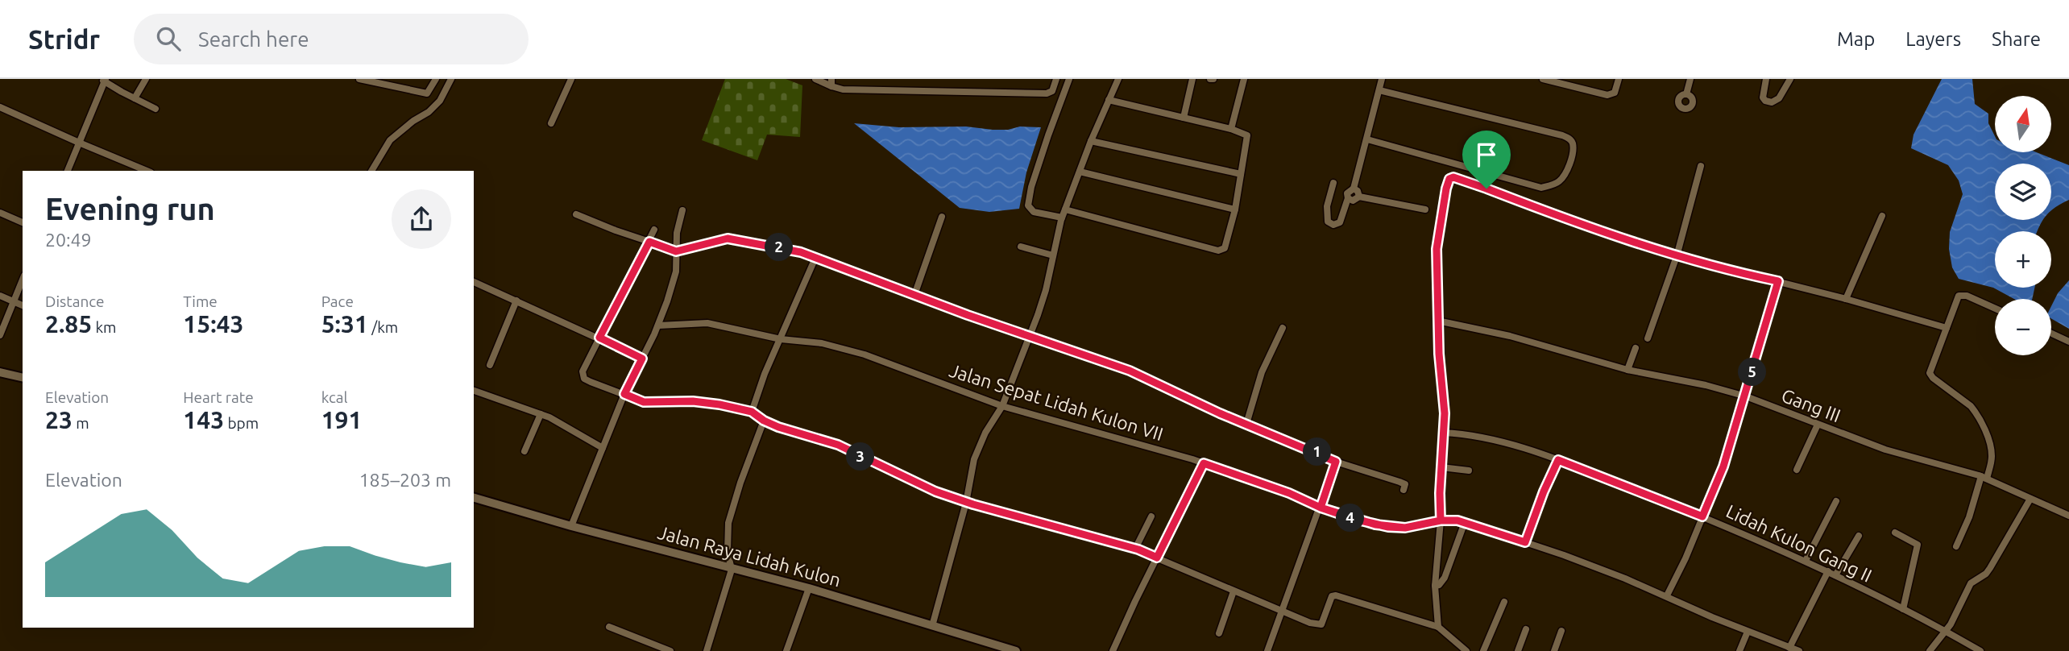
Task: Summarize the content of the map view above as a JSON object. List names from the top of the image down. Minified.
{"streets":{"main road":["Jalan Raya Lidah Kulon"],"street":["Jalan Sepat Lidah Kulon VII","Gang III","Lidah Kulon Gang II"]},"north":"top","page":{"header":"Stridr","search":"Search here","nav":["Map","Layers","Share"],"map_buttons":["+","−"],"heading":["Evening run","20:49"],"pins":["2","5","1","3","4"],"stats":[["Distance","2.85 km"],["Time","15:43"],["Pace","5:31 /km"],["Elevation","23 m"],["Heart rate","143 bpm"],["kcal","191"]],"chart":["Elevation","185–203 m"]}}
